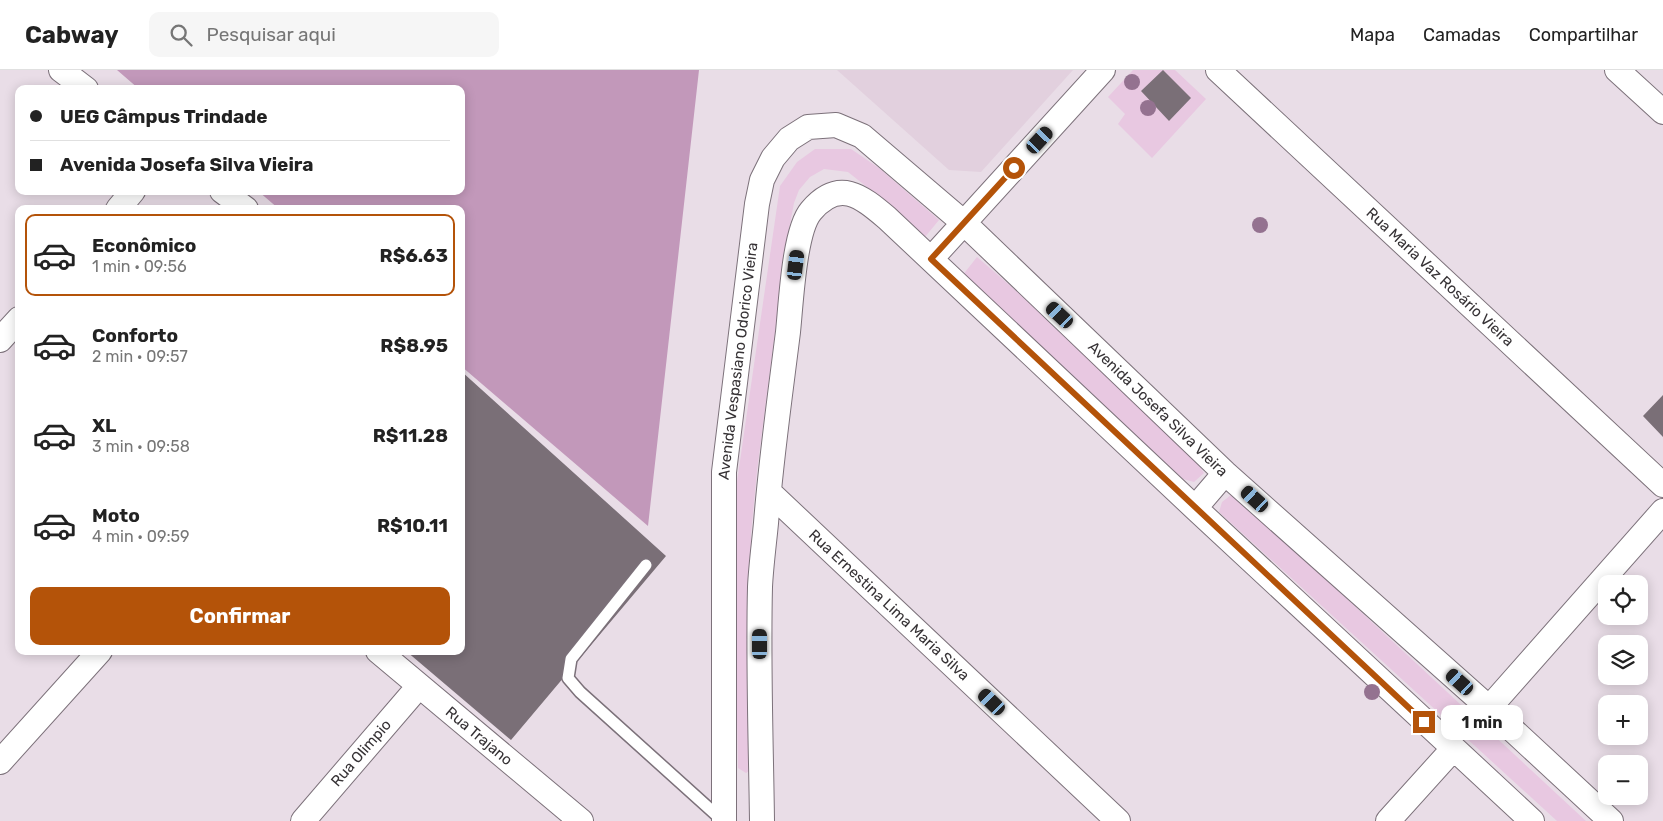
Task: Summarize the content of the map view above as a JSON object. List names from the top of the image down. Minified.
{"streets":{"street":["Rua Maria Vaz Rosário Vieira","Avenida Vespasiano Odorico Vieira","Avenida Josefa Silva Vieira","Rua Ernestina Lima Maria Silva","Rua Trajano","Rua Olimpio"]},"crossings":[["Avenida Vespasiano Odorico Vieira","Avenida Josefa Silva Vieira"],["Rua Trajano","Rua Olimpio"]],"page":{"header":"Cabway","search":"Pesquisar aqui","nav":["Mapa","Camadas","Compartilhar"],"banner":["UEG Câmpus Trindade","Avenida Josefa Silva Vieira"],"list":[{"name":"Econômico","note":"1 min · 09:56","value":"R$6.63"},{"name":"Conforto","note":"2 min · 09:57","value":"R$8.95"},{"name":"XL","note":"3 min · 09:58","value":"R$11.28"},{"name":"Moto","note":"4 min · 09:59","value":"R$10.11"}],"map_buttons":["+","−"],"buttons":"Confirmar","bubble":"1 min"}}
